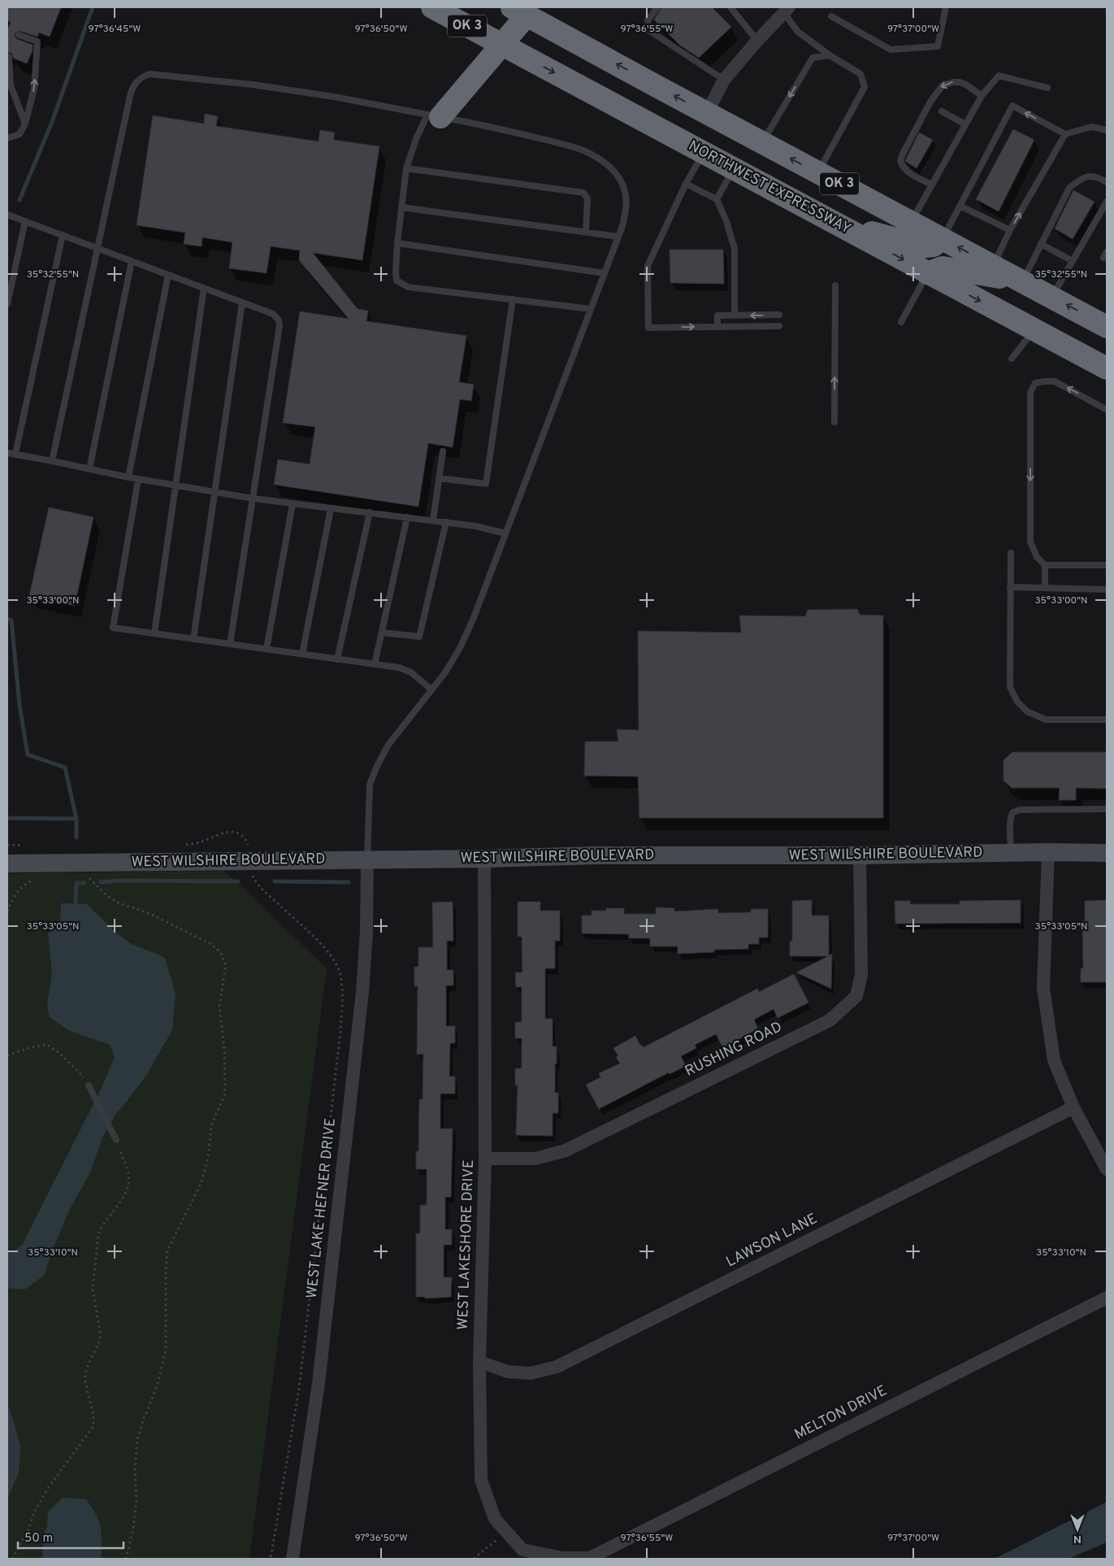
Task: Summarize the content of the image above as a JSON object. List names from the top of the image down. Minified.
{"streets":{"highway":["OK 3","NORTHWEST EXPRESSWAY"],"street":["WEST WILSHIRE BOULEVARD","RUSHING ROAD","WEST LAKE HEFNER DRIVE","LAWSON LANE","WEST LAKESHORE DRIVE","MELTON DRIVE"]},"crossings":[["WEST WILSHIRE BOULEVARD","RUSHING ROAD"],["WEST WILSHIRE BOULEVARD","WEST LAKE HEFNER DRIVE"],["WEST WILSHIRE BOULEVARD","WEST LAKESHORE DRIVE"],["RUSHING ROAD","WEST LAKESHORE DRIVE"],["LAWSON LANE","WEST LAKESHORE DRIVE"],["WEST LAKESHORE DRIVE","MELTON DRIVE"]],"scale_bar":"50 m","north":"bottom","coordinates":["97°36'45\"W","97°36'50\"W","97°36'55\"W","97°37'00\"W","35°32'55\"N","35°33'00\"N","35°33'05\"N","35°33'10\"N"]}
